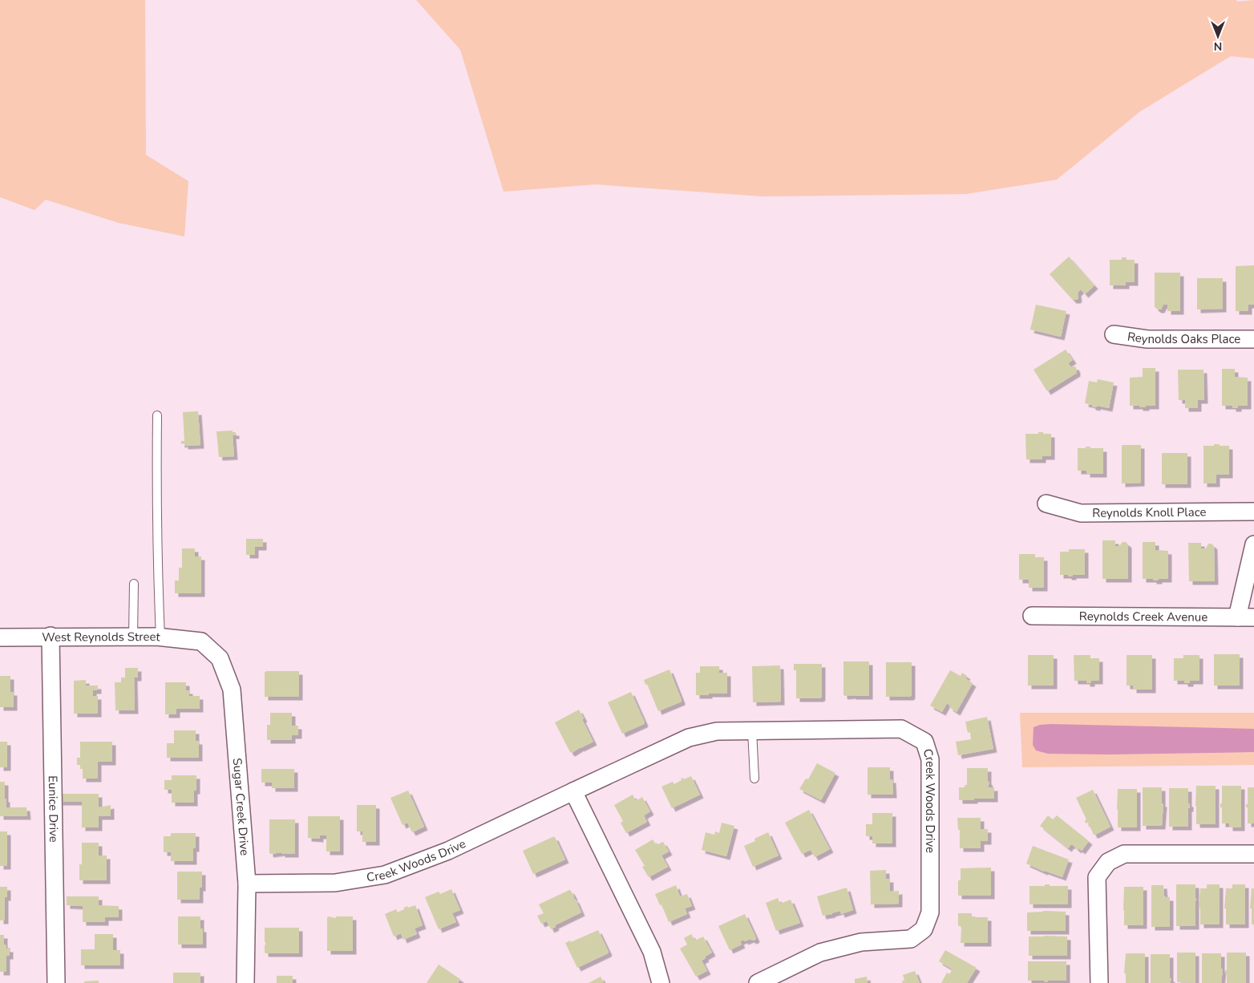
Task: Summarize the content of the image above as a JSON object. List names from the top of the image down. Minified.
{"streets":{"street":["Reynolds Oaks Place","Reynolds Knoll Place","Reynolds Creek Avenue","West Reynolds Street","Creek Woods Drive","Sugar Creek Drive","Eunice Drive"]},"crossings":[["West Reynolds Street","Sugar Creek Drive"],["West Reynolds Street","Eunice Drive"],["Creek Woods Drive","Sugar Creek Drive"]],"north":"bottom"}
